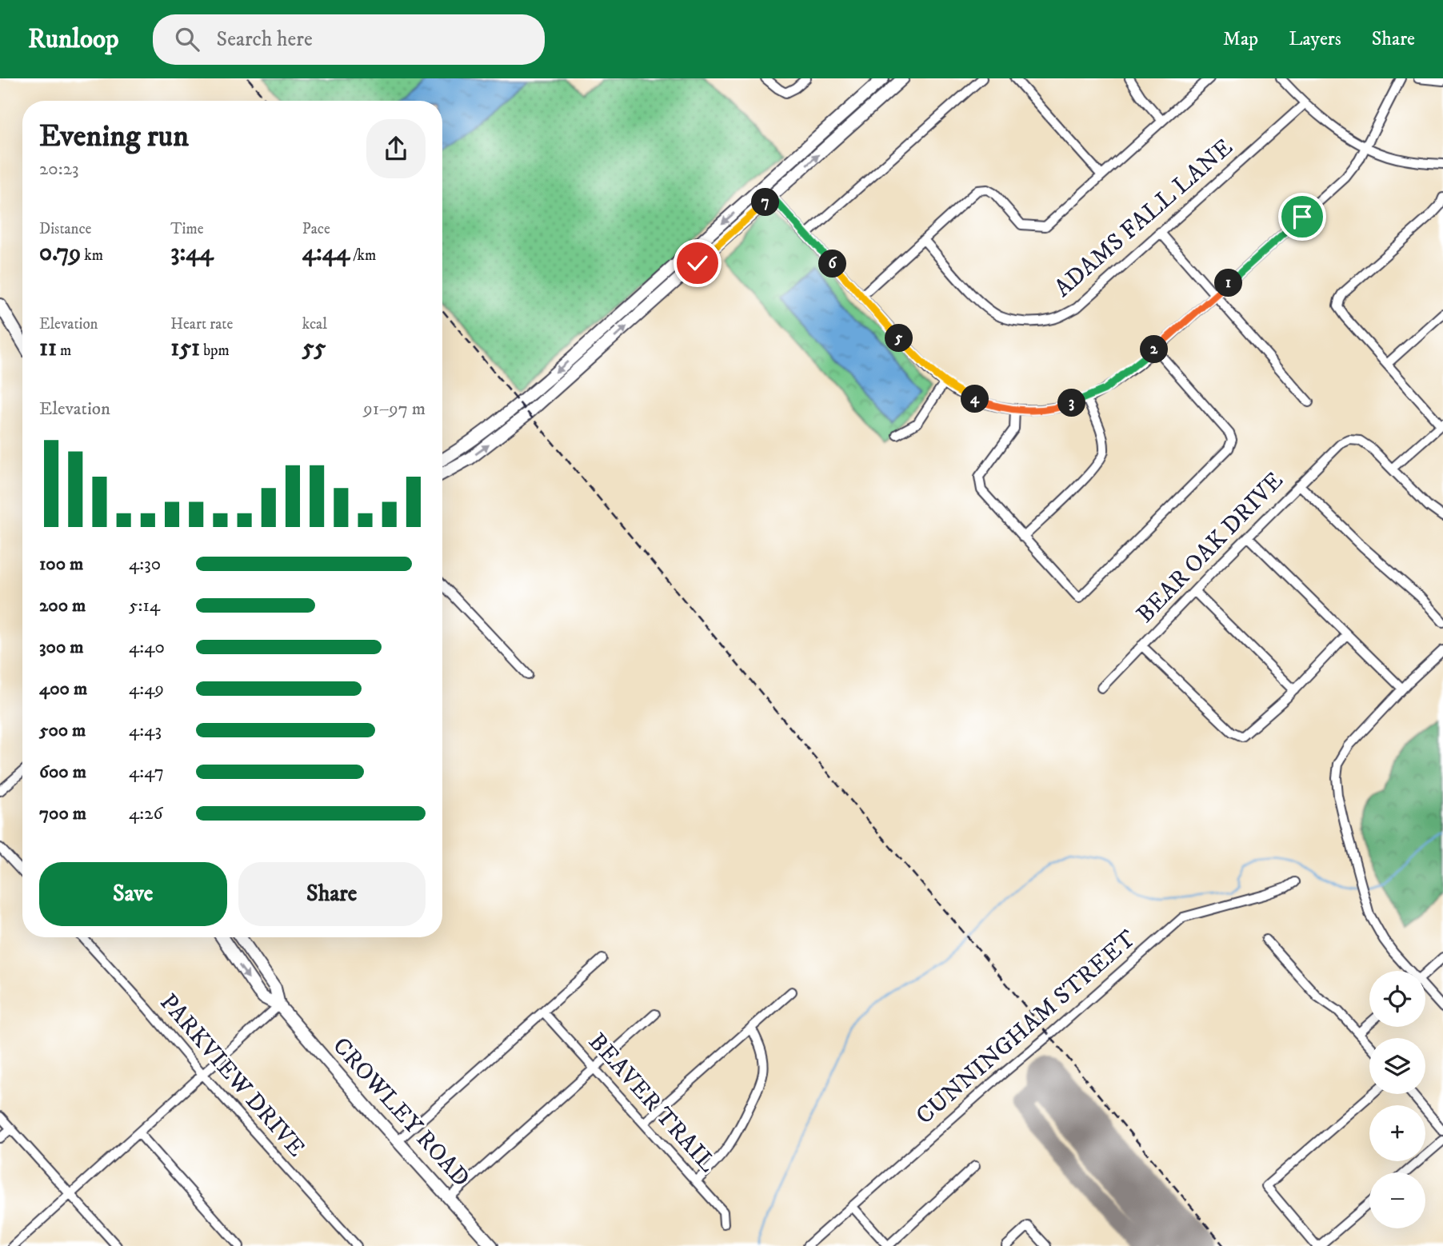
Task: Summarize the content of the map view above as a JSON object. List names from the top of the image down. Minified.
{"streets":{"main road":["CROWLEY ROAD"],"street":["ADAMS FALL LANE","BEAR OAK DRIVE","CUNNINGHAM STREET","PARKVIEW DRIVE","BEAVER TRAIL"]},"page":{"header":"Runloop","search":"Search here","nav":["Map","Layers","Share"],"heading":["Evening run","20:23"],"pins":["7","6","1","5","2","4","3"],"stats":[["Distance","0.79 km"],["Time","3:44"],["Pace","4:44 /km"],["Elevation","11 m"],["Heart rate","151 bpm"],["kcal","55"]],"chart":["Elevation","91–97 m"],"list":[{"name":"100 m","note":"4:30"},{"name":"200 m","note":"5:14"},{"name":"300 m","note":"4:40"},{"name":"400 m","note":"4:49"},{"name":"500 m","note":"4:43"},{"name":"600 m","note":"4:47"},{"name":"700 m","note":"4:26"}],"buttons":["Save","Share"],"map_buttons":["+","−"]}}
